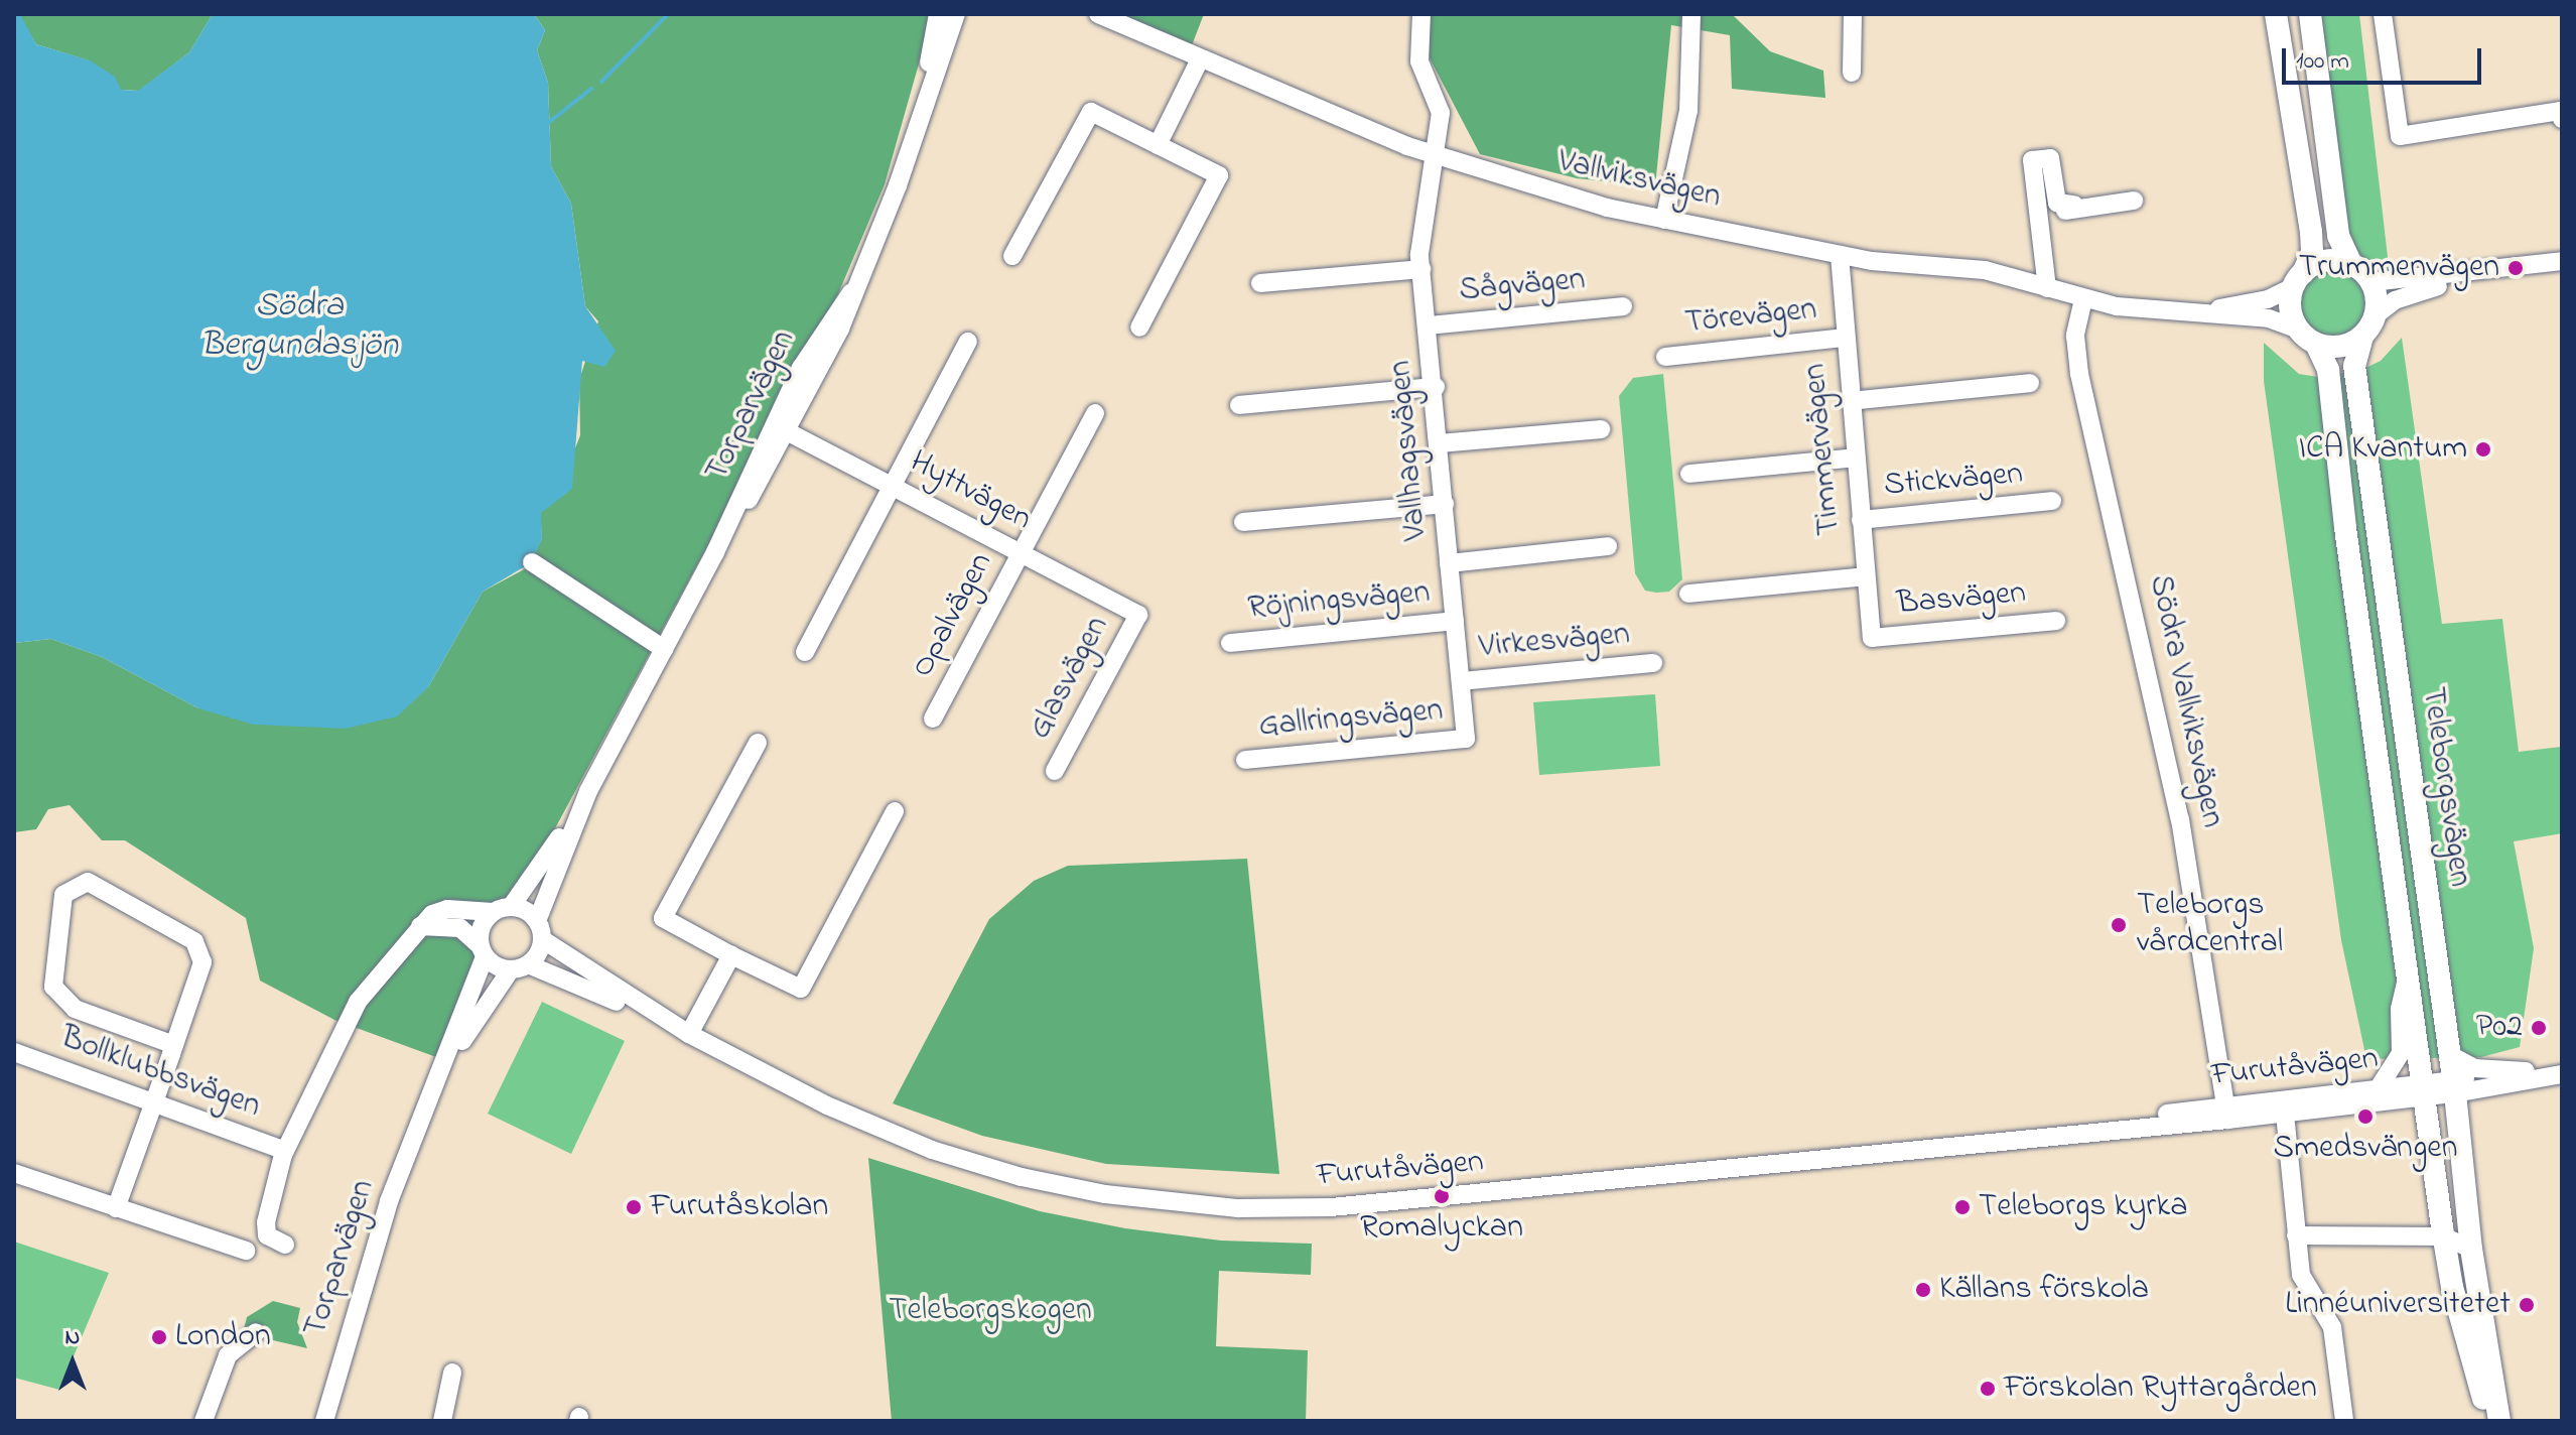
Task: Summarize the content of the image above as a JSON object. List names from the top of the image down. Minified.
{"streets":{"main road":["Teleborgsvägen"],"street":["Vallviksvägen","Sågvägen","Törevägen","Torparvägen","Timmervägen","Vallhagsvägen","Stickvägen","Hyttvägen","Basvägen","Röjningsvägen","Opalvägen","Virkesvägen","Glasvägen","Södra Vallviksvägen","Gallringsvägen","Furutåvägen","Bollklubbsvägen"]},"crossings":[["Vallviksvägen","Timmervägen"],["Vallviksvägen","Vallhagsvägen"],["Vallviksvägen","Södra Vallviksvägen"],["Vallviksvägen","Teleborgsvägen"],["Sågvägen","Vallhagsvägen"],["Törevägen","Timmervägen"],["Torparvägen","Hyttvägen"],["Torparvägen","Furutåvägen"],["Timmervägen","Stickvägen"],["Timmervägen","Basvägen"],["Vallhagsvägen","Röjningsvägen"],["Vallhagsvägen","Virkesvägen"],["Vallhagsvägen","Gallringsvägen"],["Hyttvägen","Opalvägen"],["Hyttvägen","Glasvägen"],["Södra Vallviksvägen","Furutåvägen"],["Teleborgsvägen","Furutåvägen"]],"water":["Södra Bergundasjön"],"parks":["Teleborgskogen"],"places":["Trummenvägen","ICA Kvantum","Teleborgs vårdcentral","P02","Smedsvängen","Romalyckan","Furutåskolan","Teleborgs kyrka","Källans förskola","Linnéuniversitetet","London","Förskolan Ryttargården"],"scale_bar":"100 m","north":"top"}
